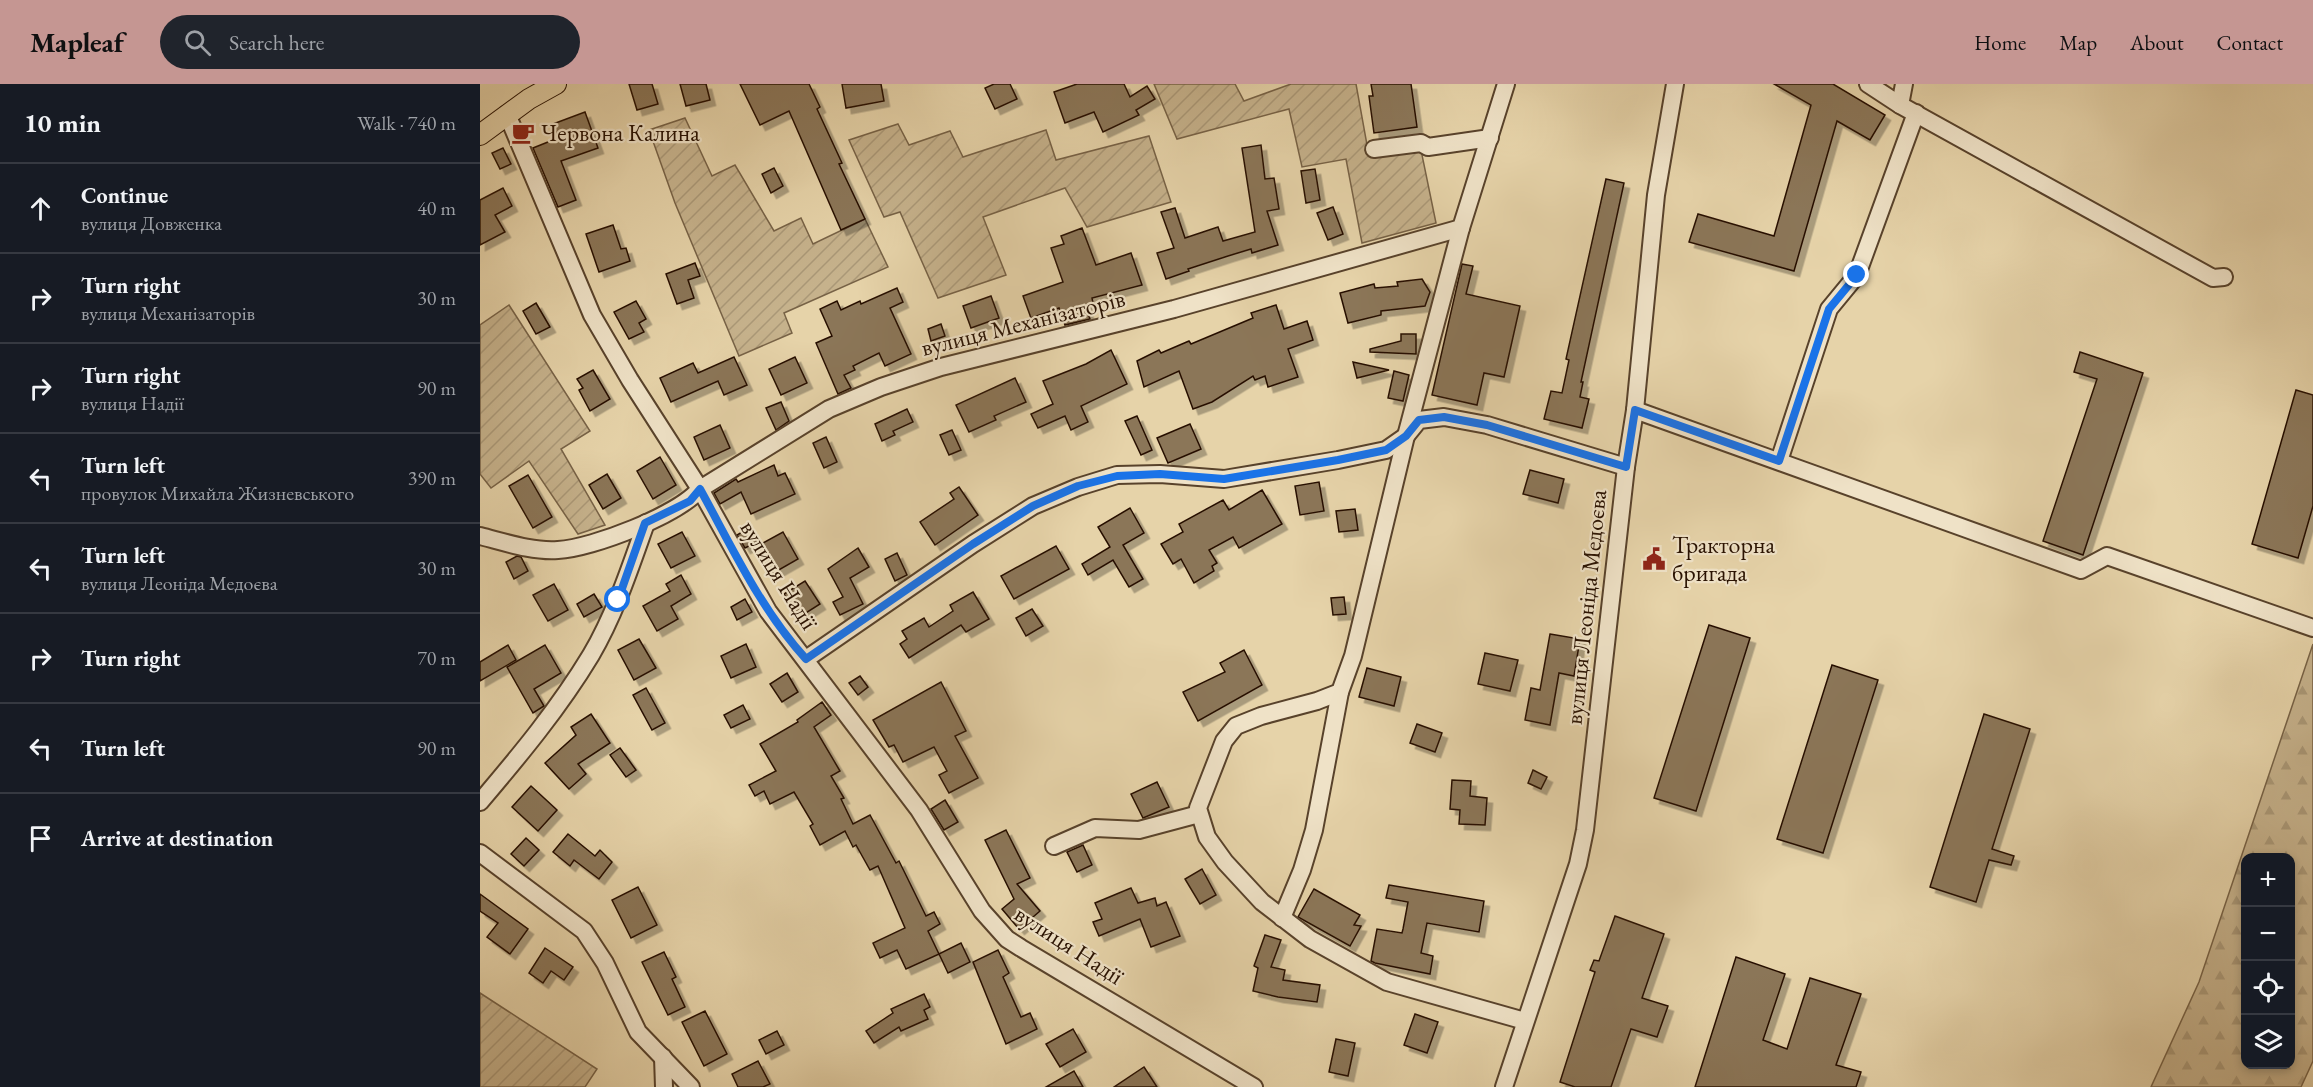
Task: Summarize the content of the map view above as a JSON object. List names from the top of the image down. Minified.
{"streets":{"street":["вулиця Механізаторів","вулиця Надії","вулиця Леоніда Медоєва"]},"crossings":[["вулиця Механізаторів","вулиця Надії"]],"places":{"cafe":["Червона Калина"],"public building":["Тракторна бригада"]},"page":{"header":"Mapleaf","search":"Search here","nav":["Home","Map","About","Contact"],"heading":["10 min","Walk · 740 m"],"list":[["Continue","вулиця Довженка","40 m"],["Turn right","вулиця Механізаторів","30 m"],["Turn right","вулиця Надії","90 m"],["Turn left","провулок Михайла Жизневського","390 m"],["Turn left","вулиця Леоніда Медоєва","30 m"],["Turn right","70 m"],["Turn left","90 m"],"Arrive at destination"],"map_buttons":["+","−"]}}
